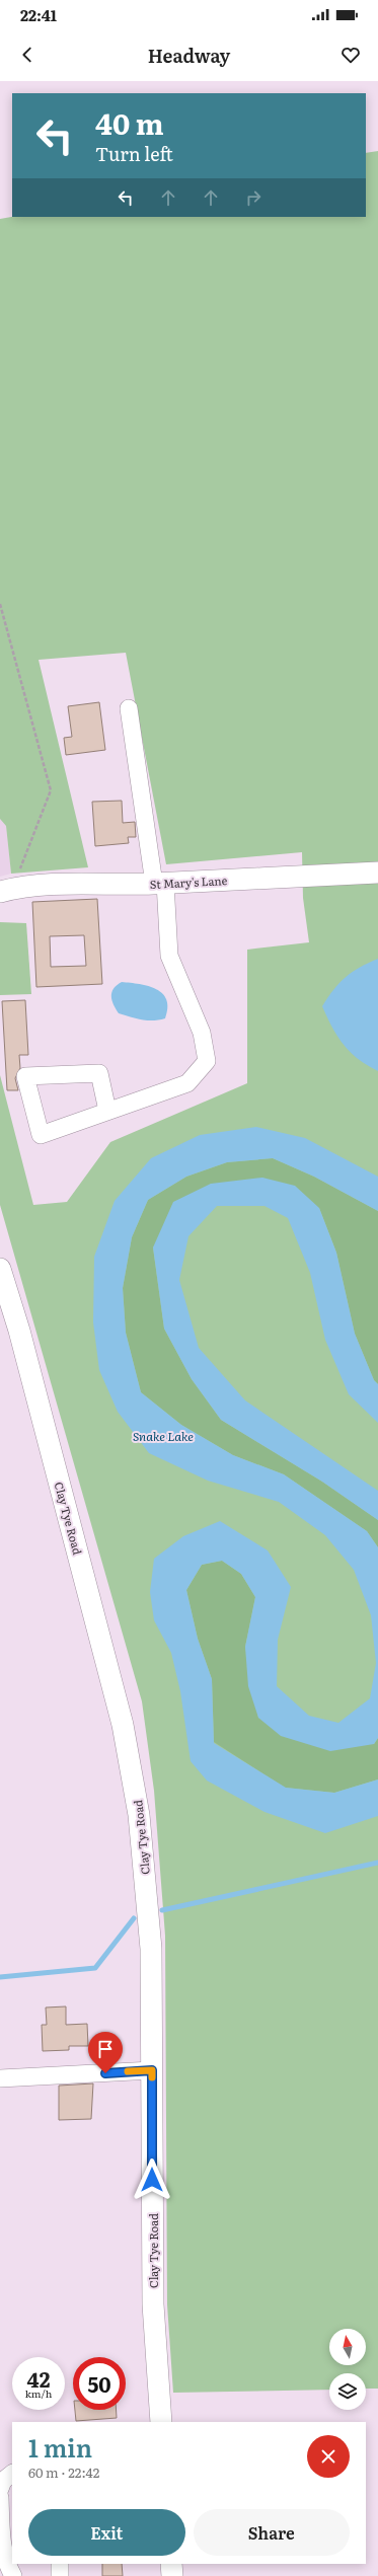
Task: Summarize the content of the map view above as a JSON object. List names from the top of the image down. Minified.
{"streets":{"main road":["St Mary's Lane","Clay Tye Road"]},"water":["Snake Lake"],"north":"top","page":{"status":"22:41","header":"Headway","turn":["40 m","Turn left"],"speed":"42 km/h","limit":"50","heading":["1 min","60 m · 22:42"],"buttons":["Exit","Share"]}}
